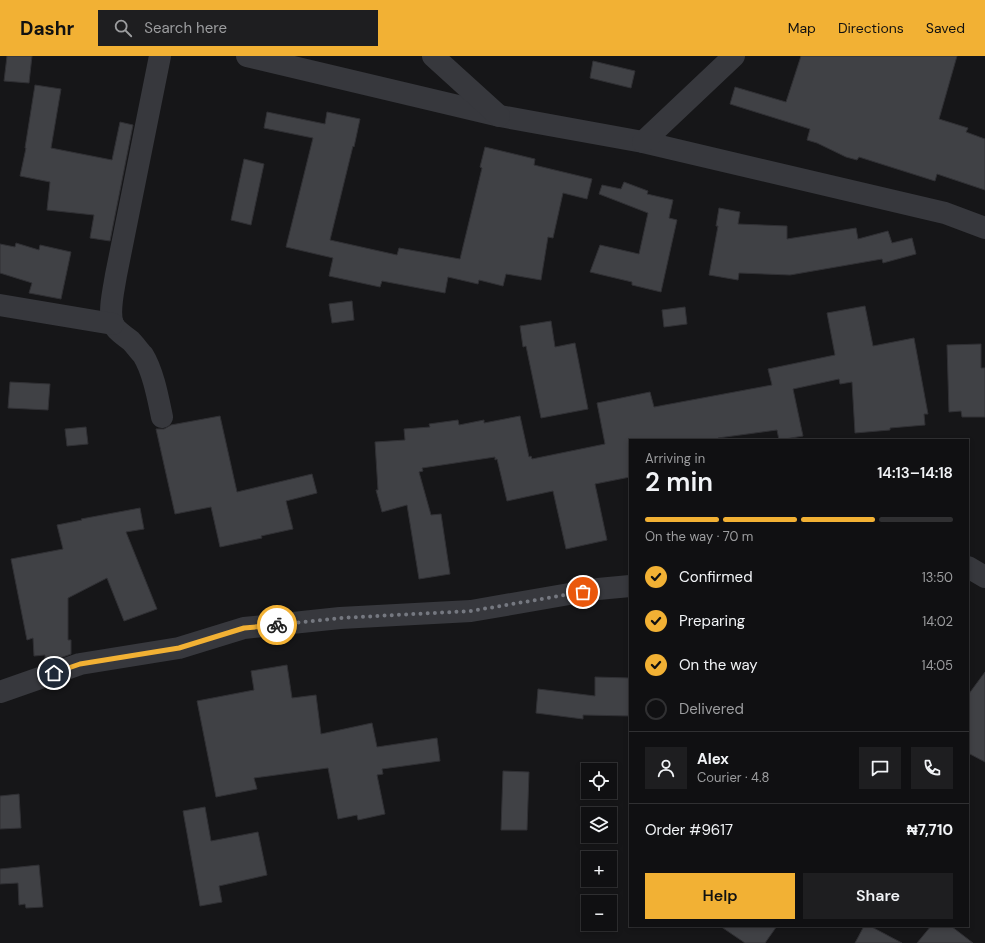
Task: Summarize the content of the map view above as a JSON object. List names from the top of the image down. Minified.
{"page":{"header":"Dashr","search":"Search here","nav":["Map","Directions","Saved"],"heading":["2 min","Arriving in","14:13–14:18"],"panel":["Alex","Courier · 4.8","Order #9617","₦7,710"],"bar":"On the way · 70 m","list":[["Confirmed","13:50"],["Preparing","14:02"],["On the way","14:05"],"Delivered"],"map_buttons":["+","−"],"buttons":["Help","Share"]}}
